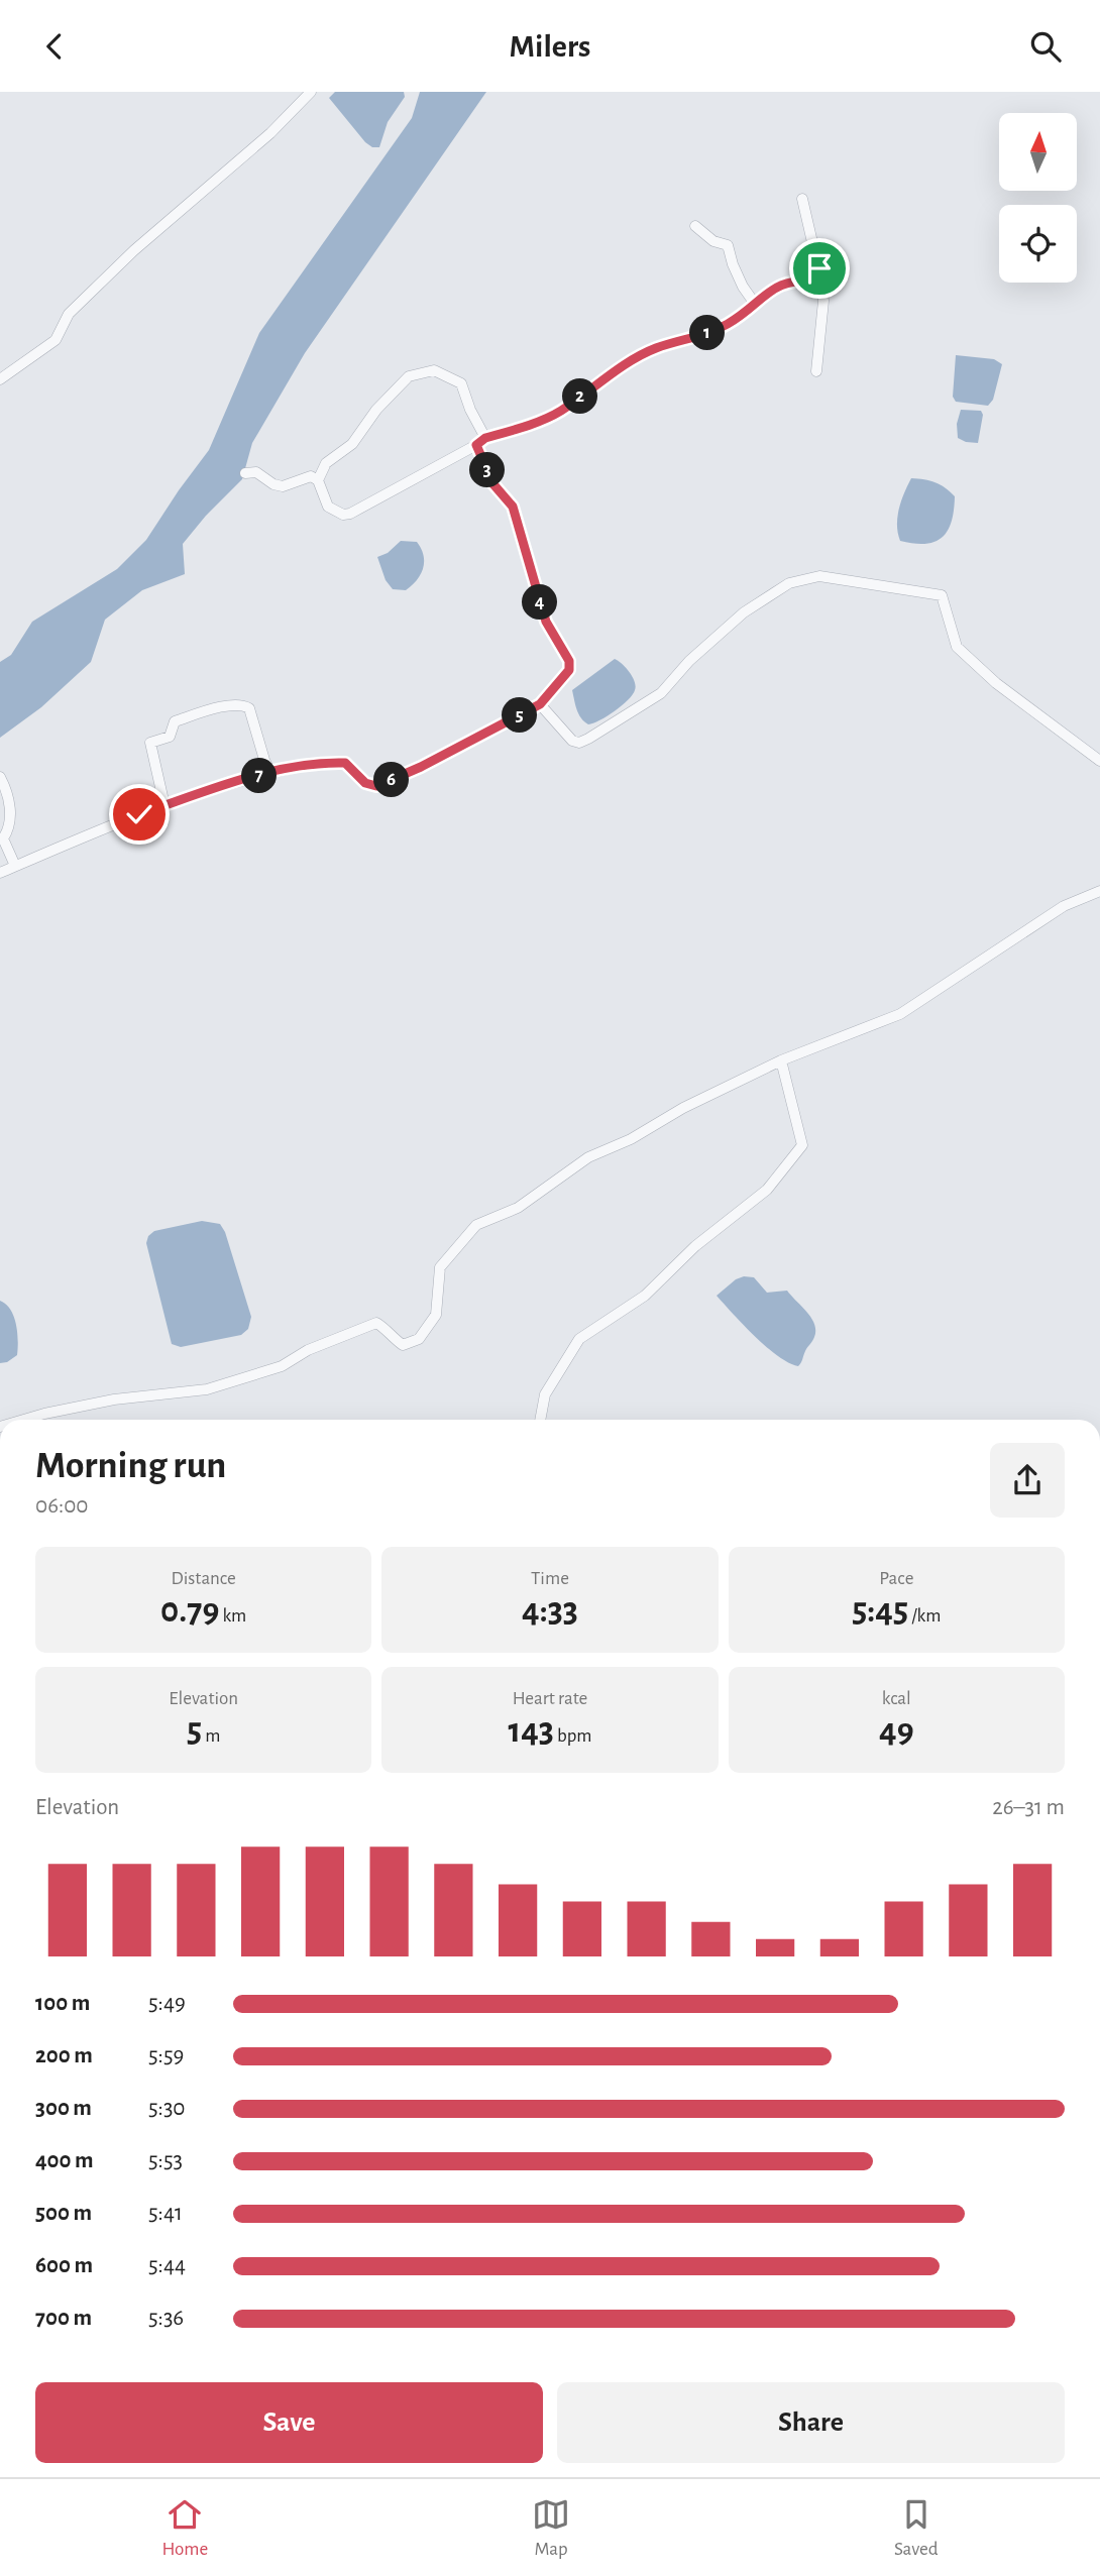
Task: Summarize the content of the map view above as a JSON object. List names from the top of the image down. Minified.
{"north":"top","page":{"header":"Milers","pins":["1","2","3","4","5","7","6"],"heading":["Morning run","06:00"],"stats":[["Distance","0.79 km"],["Time","4:33"],["Pace","5:45 /km"],["Elevation","5 m"],["Heart rate","143 bpm"],["kcal","49"]],"chart":["Elevation","26–31 m"],"list":[{"name":"100 m","note":"5:49"},{"name":"200 m","note":"5:59"},{"name":"300 m","note":"5:30"},{"name":"400 m","note":"5:53"},{"name":"500 m","note":"5:41"},{"name":"600 m","note":"5:44"},{"name":"700 m","note":"5:36"}],"buttons":["Save","Share"],"tabs":["Home","Map","Saved"]}}
